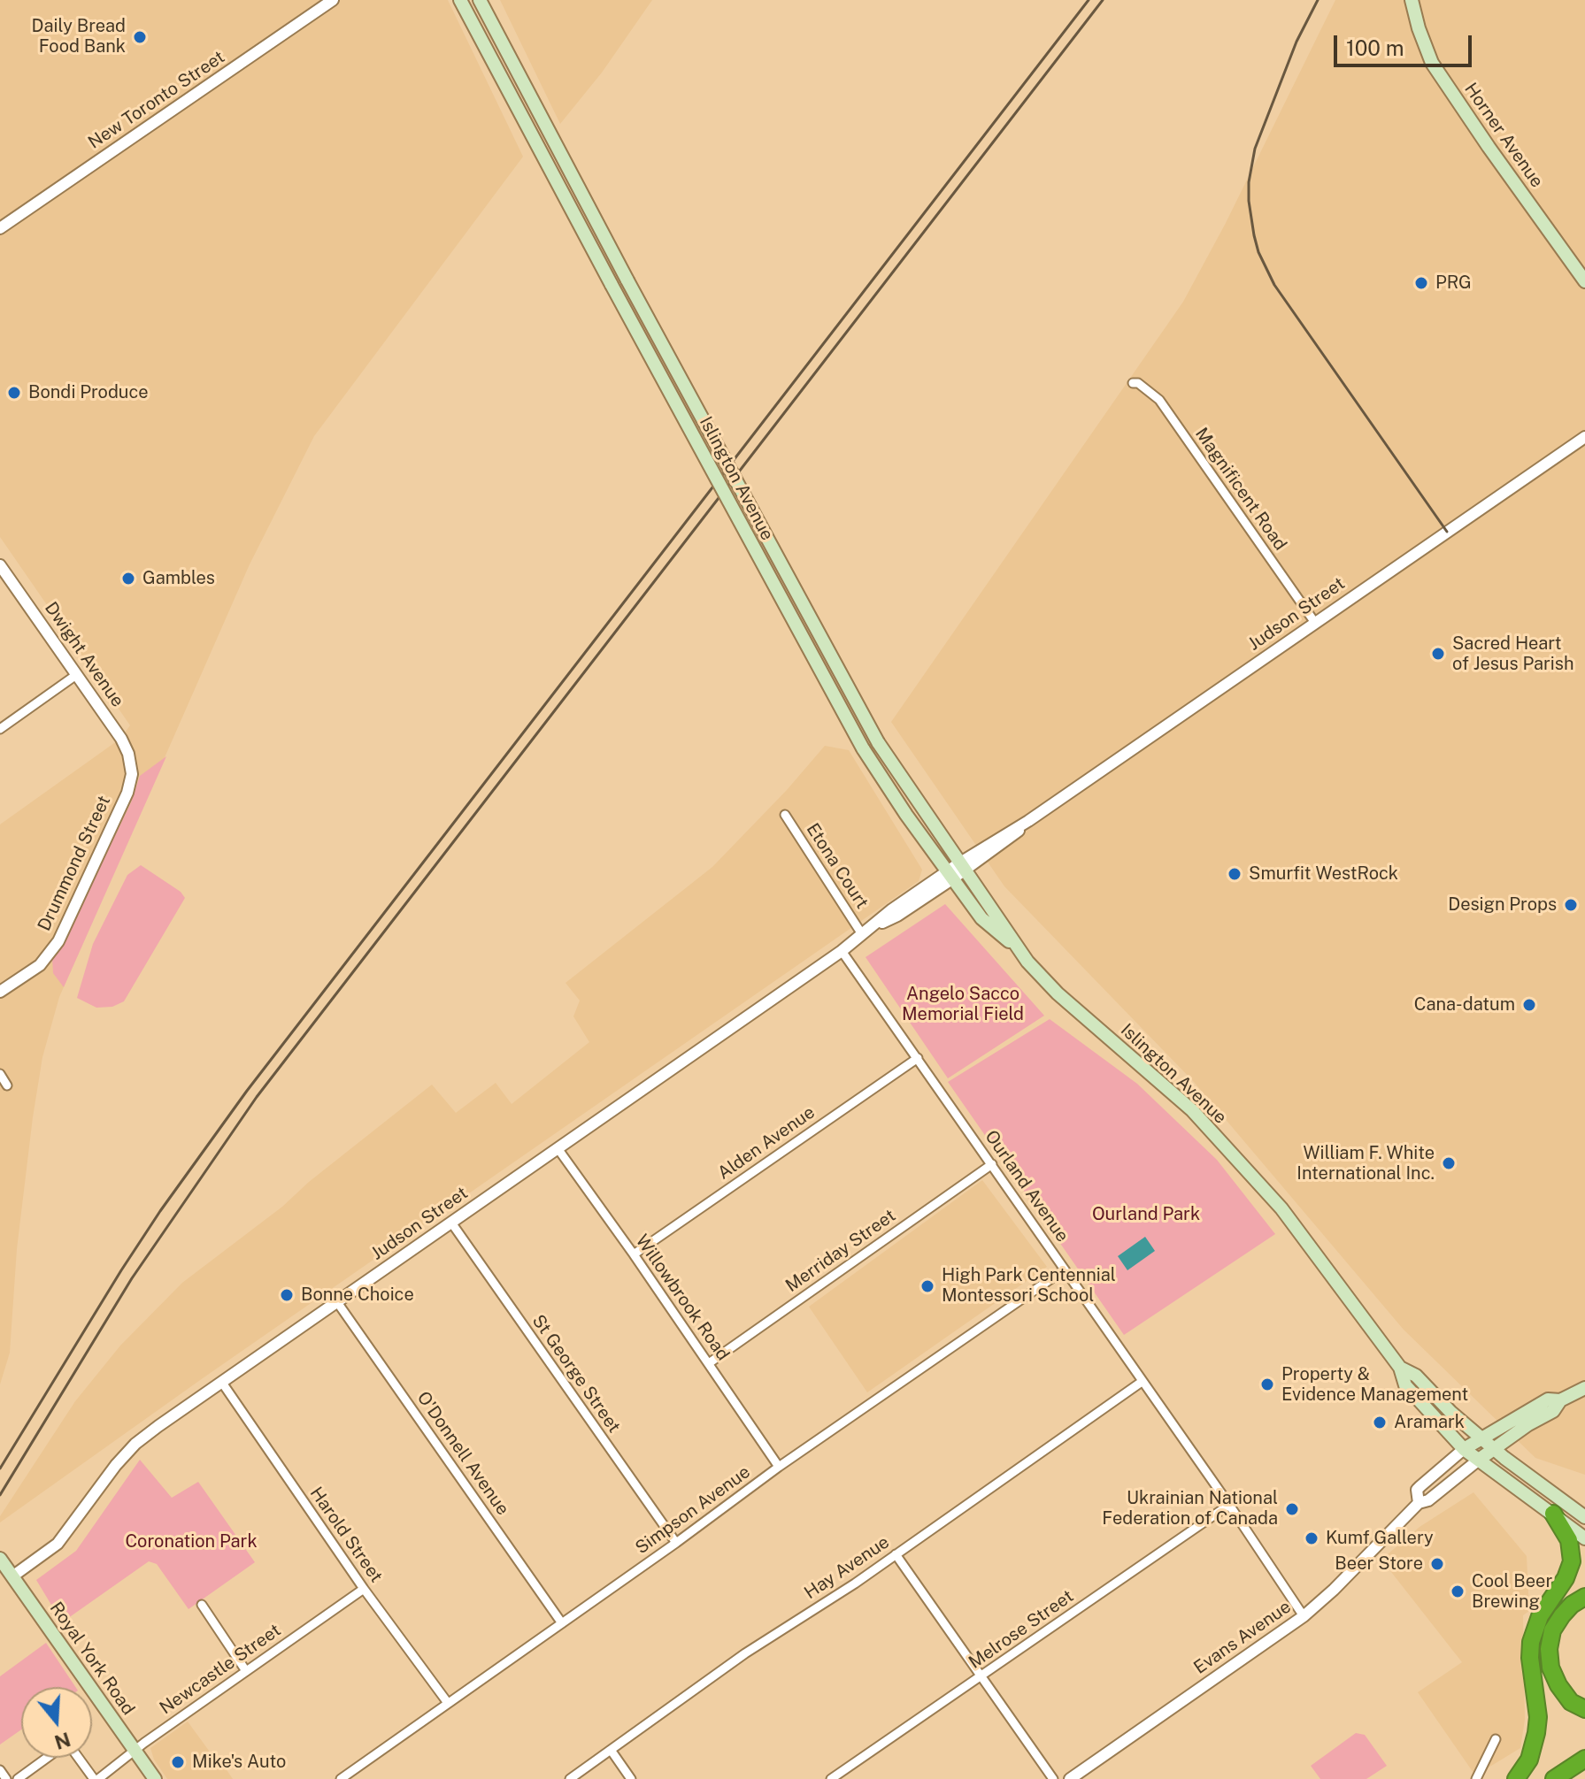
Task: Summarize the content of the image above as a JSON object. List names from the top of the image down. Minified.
{"streets":{"main road":["Horner Avenue","Islington Avenue","Evans Avenue","Royal York Road"],"street":["New Toronto Street","Magnificent Road","Judson Street","Dwight Avenue","Drummond Street","Etona Court","Alden Avenue","Ourland Avenue","Merriday Street","Willowbrook Road","St George Street","O'Donnell Avenue","Simpson Avenue","Harold Street","Hay Avenue","Melrose Street","Newcastle Street"]},"crossings":[["Islington Avenue","Judson Street"],["Islington Avenue","Evans Avenue"],["Magnificent Road","Judson Street"],["Judson Street","Etona Court"],["Judson Street","Ourland Avenue"],["Judson Street","Willowbrook Road"],["Judson Street","St George Street"],["Judson Street","O'Donnell Avenue"],["Judson Street","Harold Street"],["Judson Street","Royal York Road"],["Dwight Avenue","Drummond Street"],["Alden Avenue","Ourland Avenue"],["Alden Avenue","Willowbrook Road"],["Ourland Avenue","Merriday Street"],["Ourland Avenue","Simpson Avenue"],["Ourland Avenue","Hay Avenue"],["Ourland Avenue","Melrose Street"],["Ourland Avenue","Evans Avenue"],["Merriday Street","Willowbrook Road"],["Willowbrook Road","Simpson Avenue"],["St George Street","Simpson Avenue"],["O'Donnell Avenue","Simpson Avenue"],["Simpson Avenue","Harold Street"],["Harold Street","Newcastle Street"],["Royal York Road","Newcastle Street"]],"parks":["Angelo Sacco Memorial Field","Ourland Park","Coronation Park"],"places":["Daily Bread Food Bank","PRG","Bondi Produce","Gambles","Sacred Heart of Jesus Parish","Smurfit WestRock","Design Props","Cana-datum","William F. White International Inc.","High Park Centennial Montessori School","Bonne Choice","Property & Evidence Management","Aramark","Ukrainian National Federation of Canada","Kumf Gallery","Beer Store","Cool Beer Brewing","Mike's Auto"],"scale_bar":"100 m","north":"bottom"}
